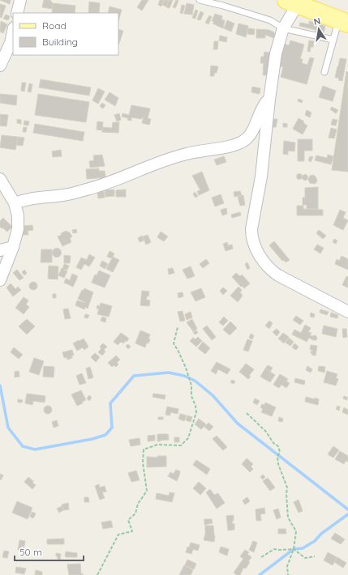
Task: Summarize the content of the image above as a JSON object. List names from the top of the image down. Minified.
{"legend":["Road","Building"],"scale_bar":"50 m","north":"top"}
